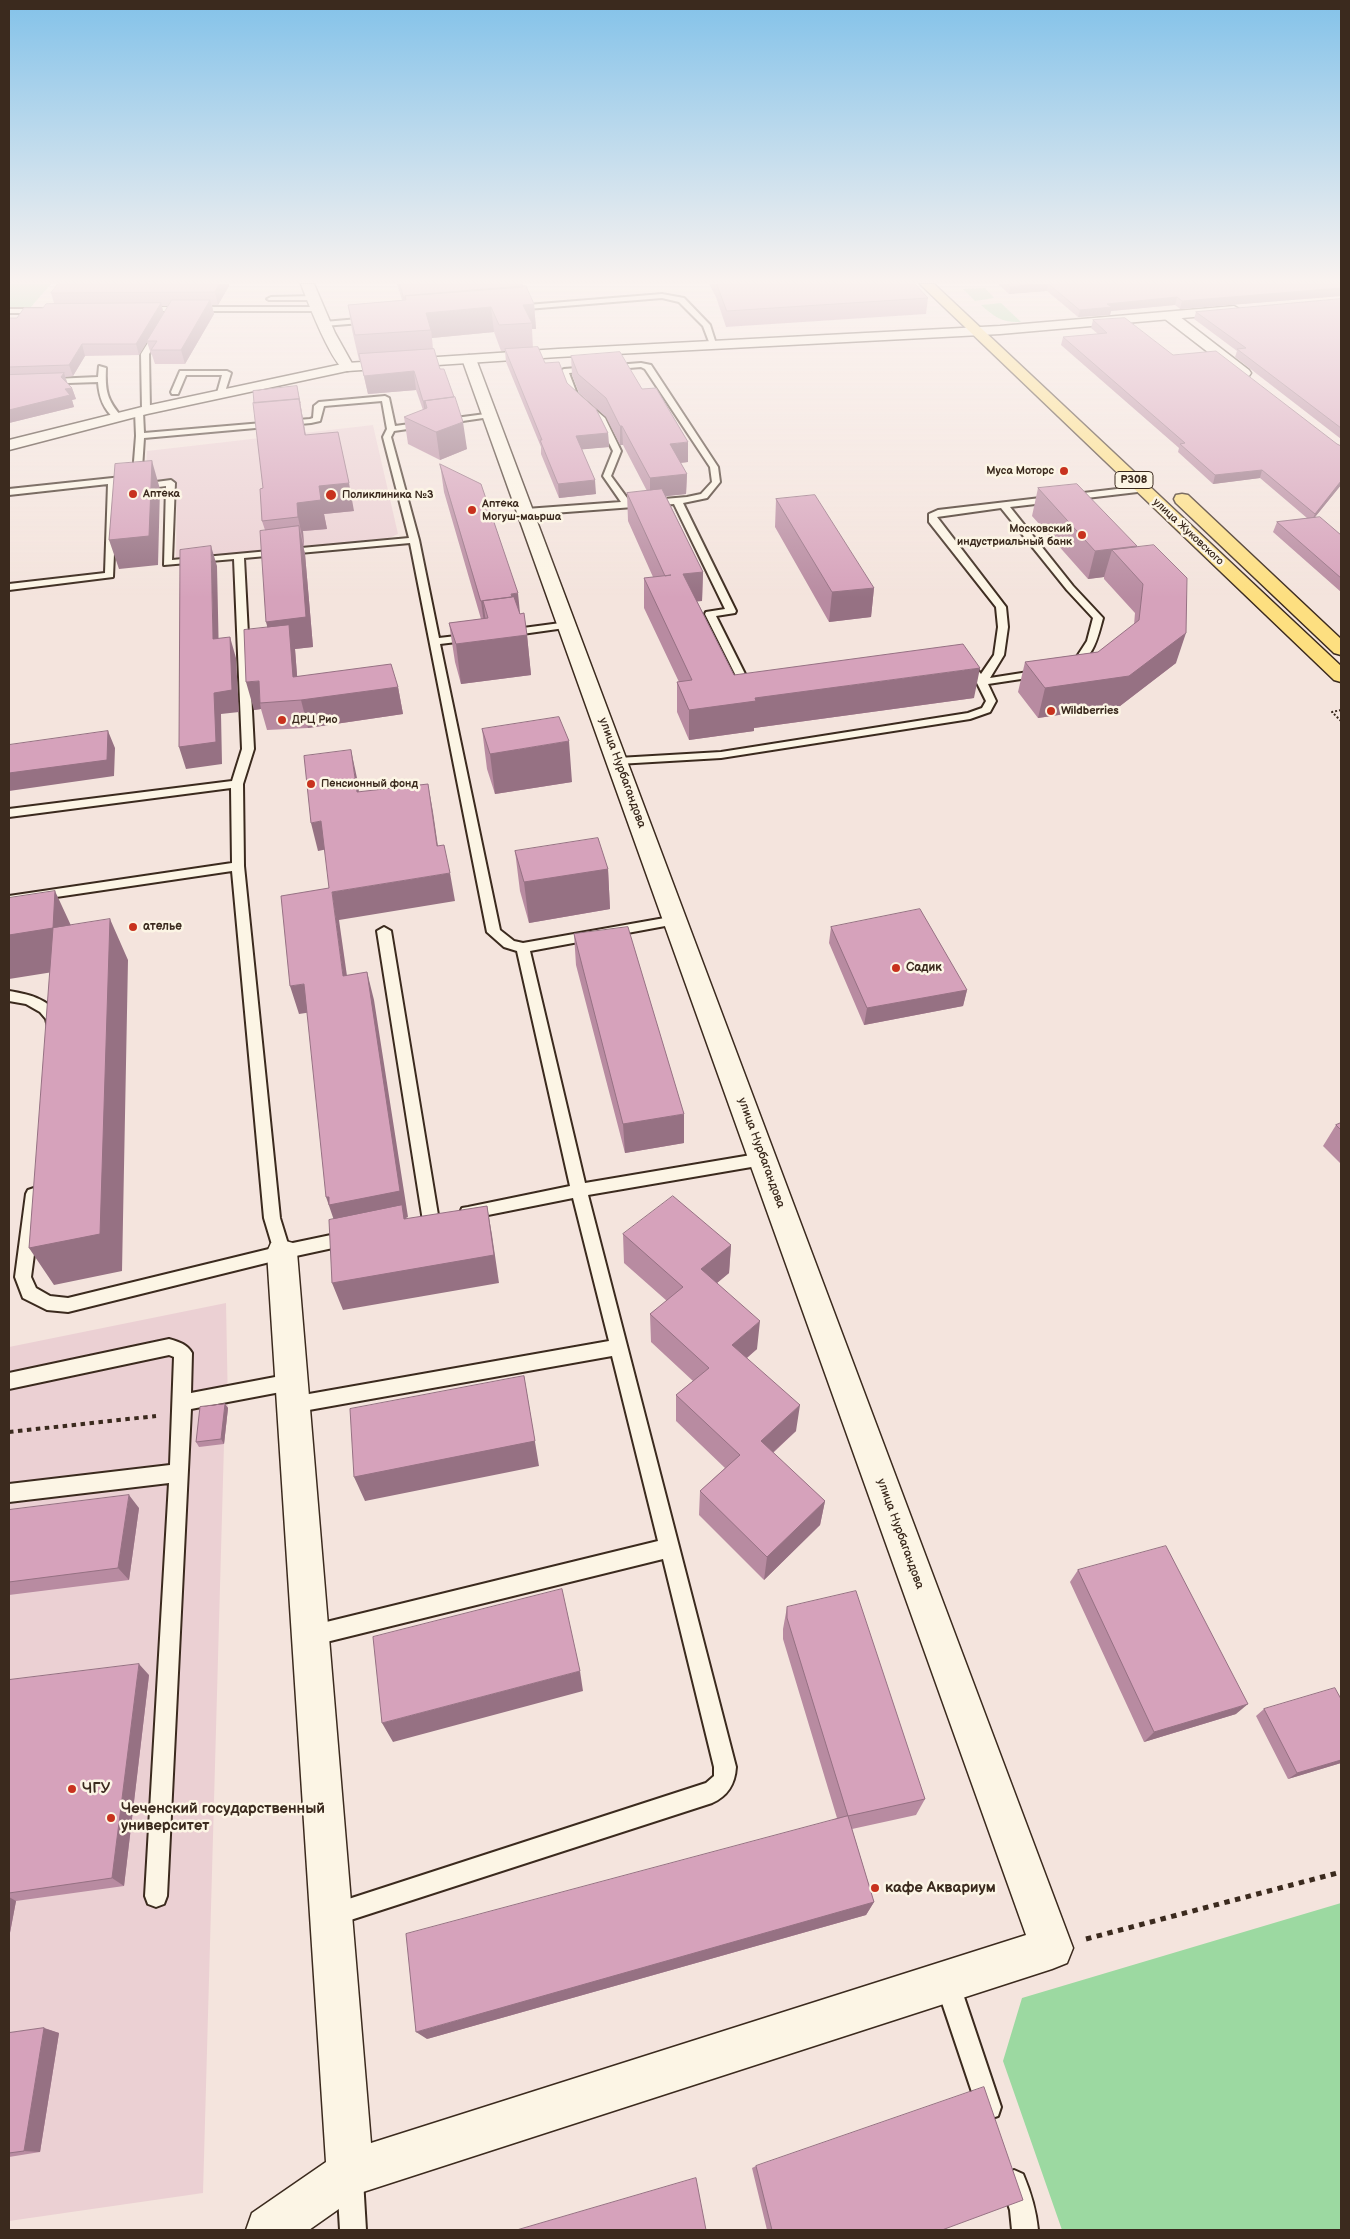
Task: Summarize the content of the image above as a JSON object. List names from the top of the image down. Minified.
{"streets":{"main road":["P308","улица Жуковского"],"street":["улица Нурбагандова"]},"places":["Муса Моторс","Аптека","Поликлиника №3","Аптека Могуш-маьрша","Московский индустриальный банк","Wildberries","ДРЦ Рио","Пенсионный фонд","ателье","Садик","ЧГУ","Чеченский государственный университет","кафе Аквариум"]}
